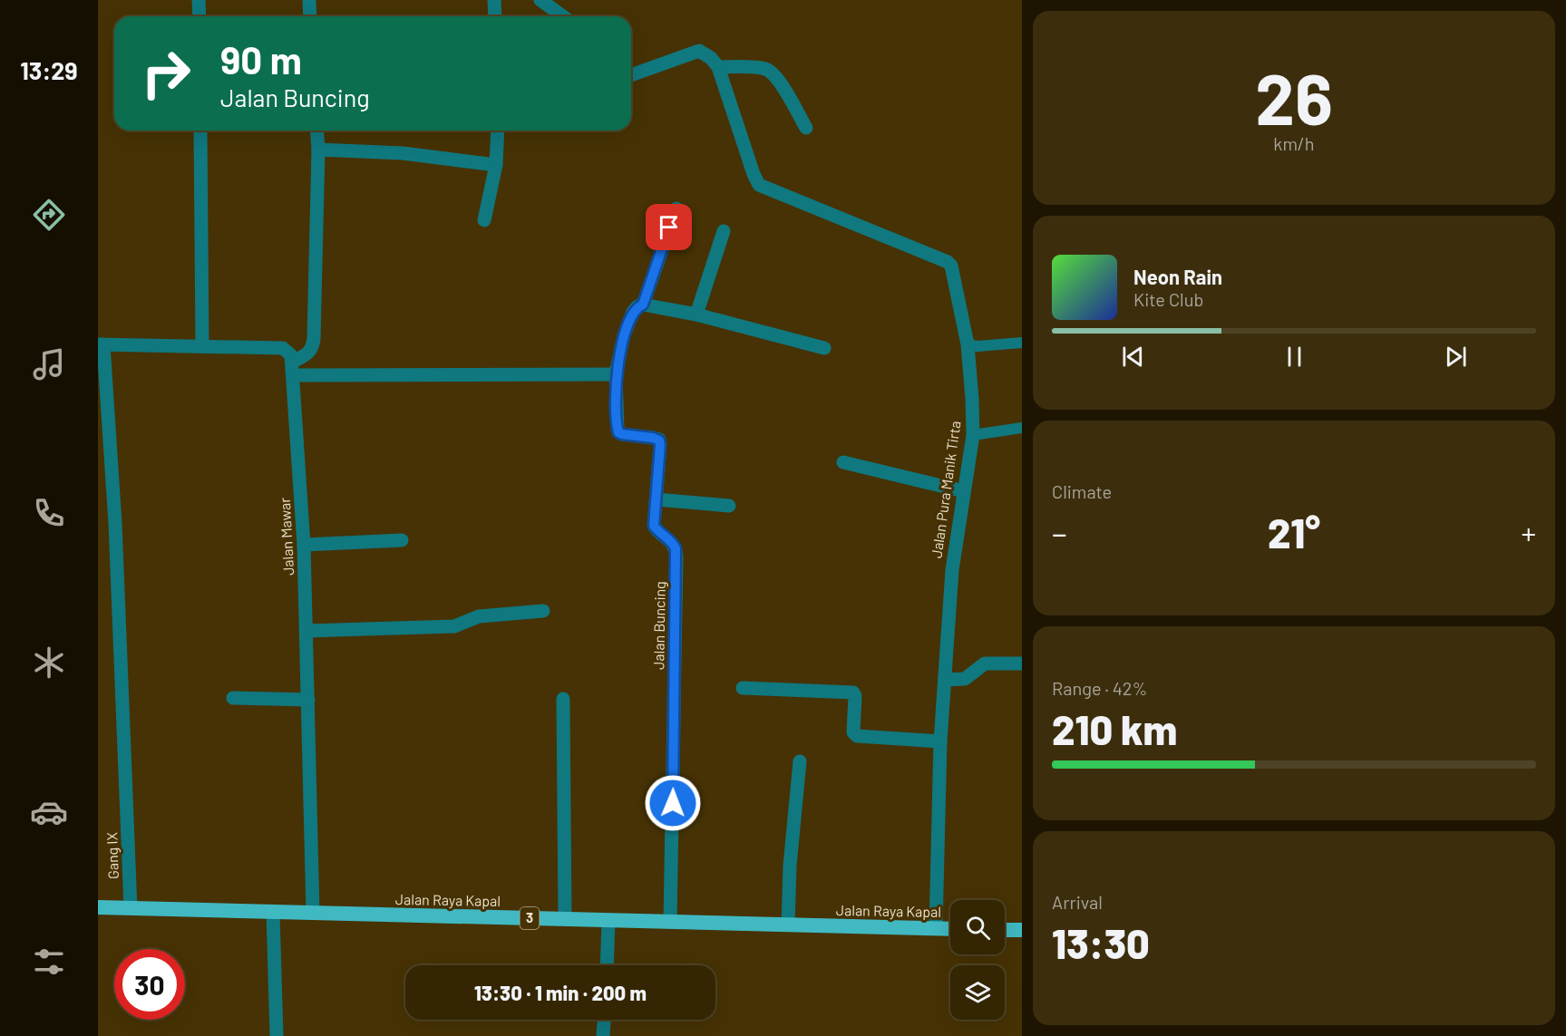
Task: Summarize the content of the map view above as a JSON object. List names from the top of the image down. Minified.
{"streets":{"highway":["Jalan Raya Kapal","3"],"street":["Jalan Pura Manik Tirta","Jalan Mawar","Jalan Buncing","Gang IX"]},"crossings":[["Jalan Pura Manik Tirta","Jalan Raya Kapal"],["Jalan Mawar","Jalan Raya Kapal"],["Jalan Buncing","Jalan Raya Kapal"],["Gang IX","Jalan Raya Kapal"]],"page":{"tabs":"13:29","tile":[["26","km/h"],"Climate",["Range · 42%","210 km"],["Arrival","13:30"]],"turn":["90 m","Jalan Buncing"],"song":["Neon Rain","Kite Club"],"heat":["−","21°","+"],"limit":"30","trip":"13:30 · 1 min · 200 m"}}
